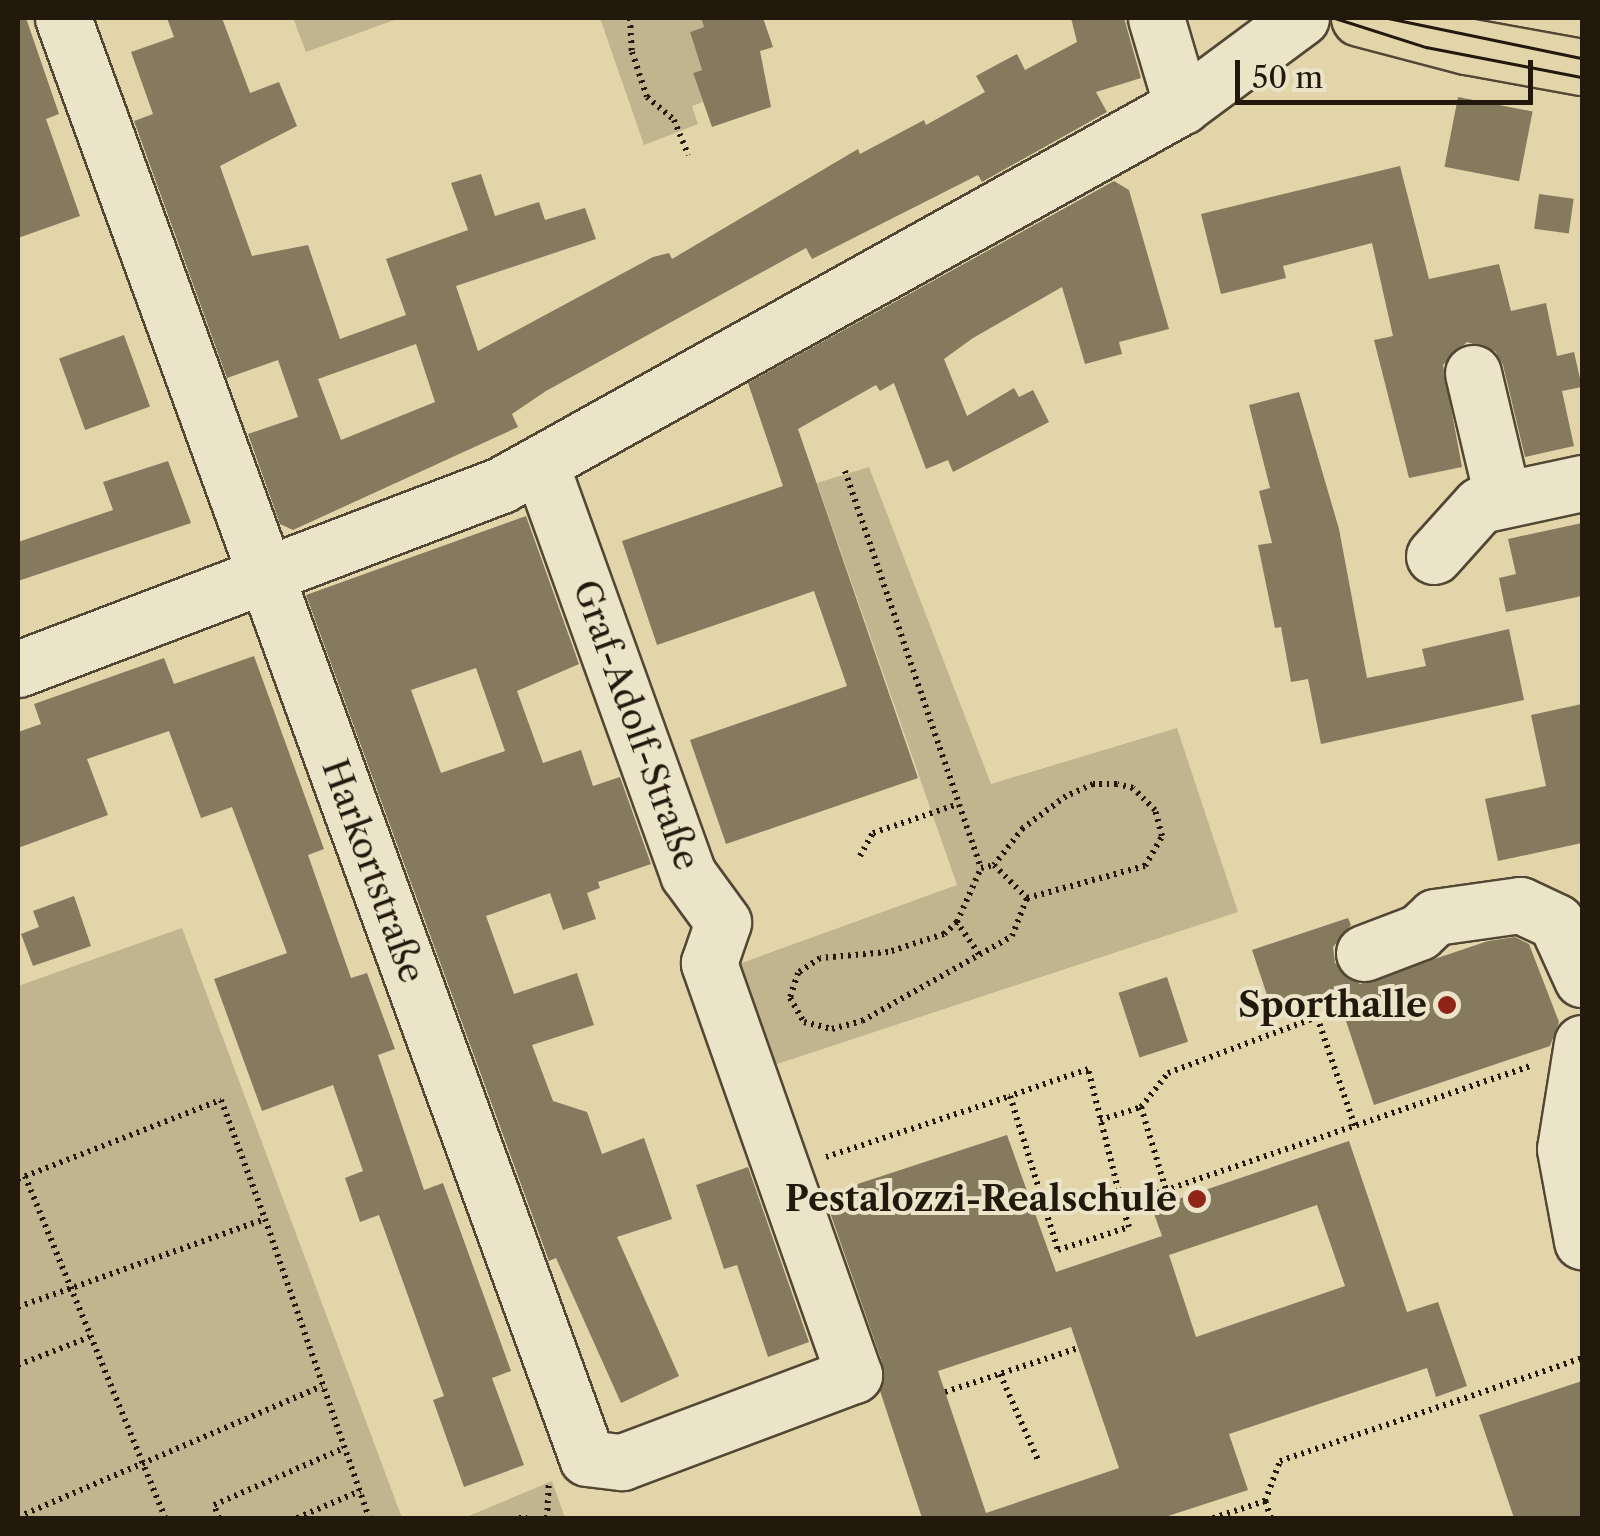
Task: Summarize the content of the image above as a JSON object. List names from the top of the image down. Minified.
{"streets":{"street":["Graf-Adolf-Straße","Harkortstraße"]},"crossings":[["Graf-Adolf-Straße","Harkortstraße"]],"places":["Sporthalle","Pestalozzi-Realschule"],"scale_bar":"50 m"}
